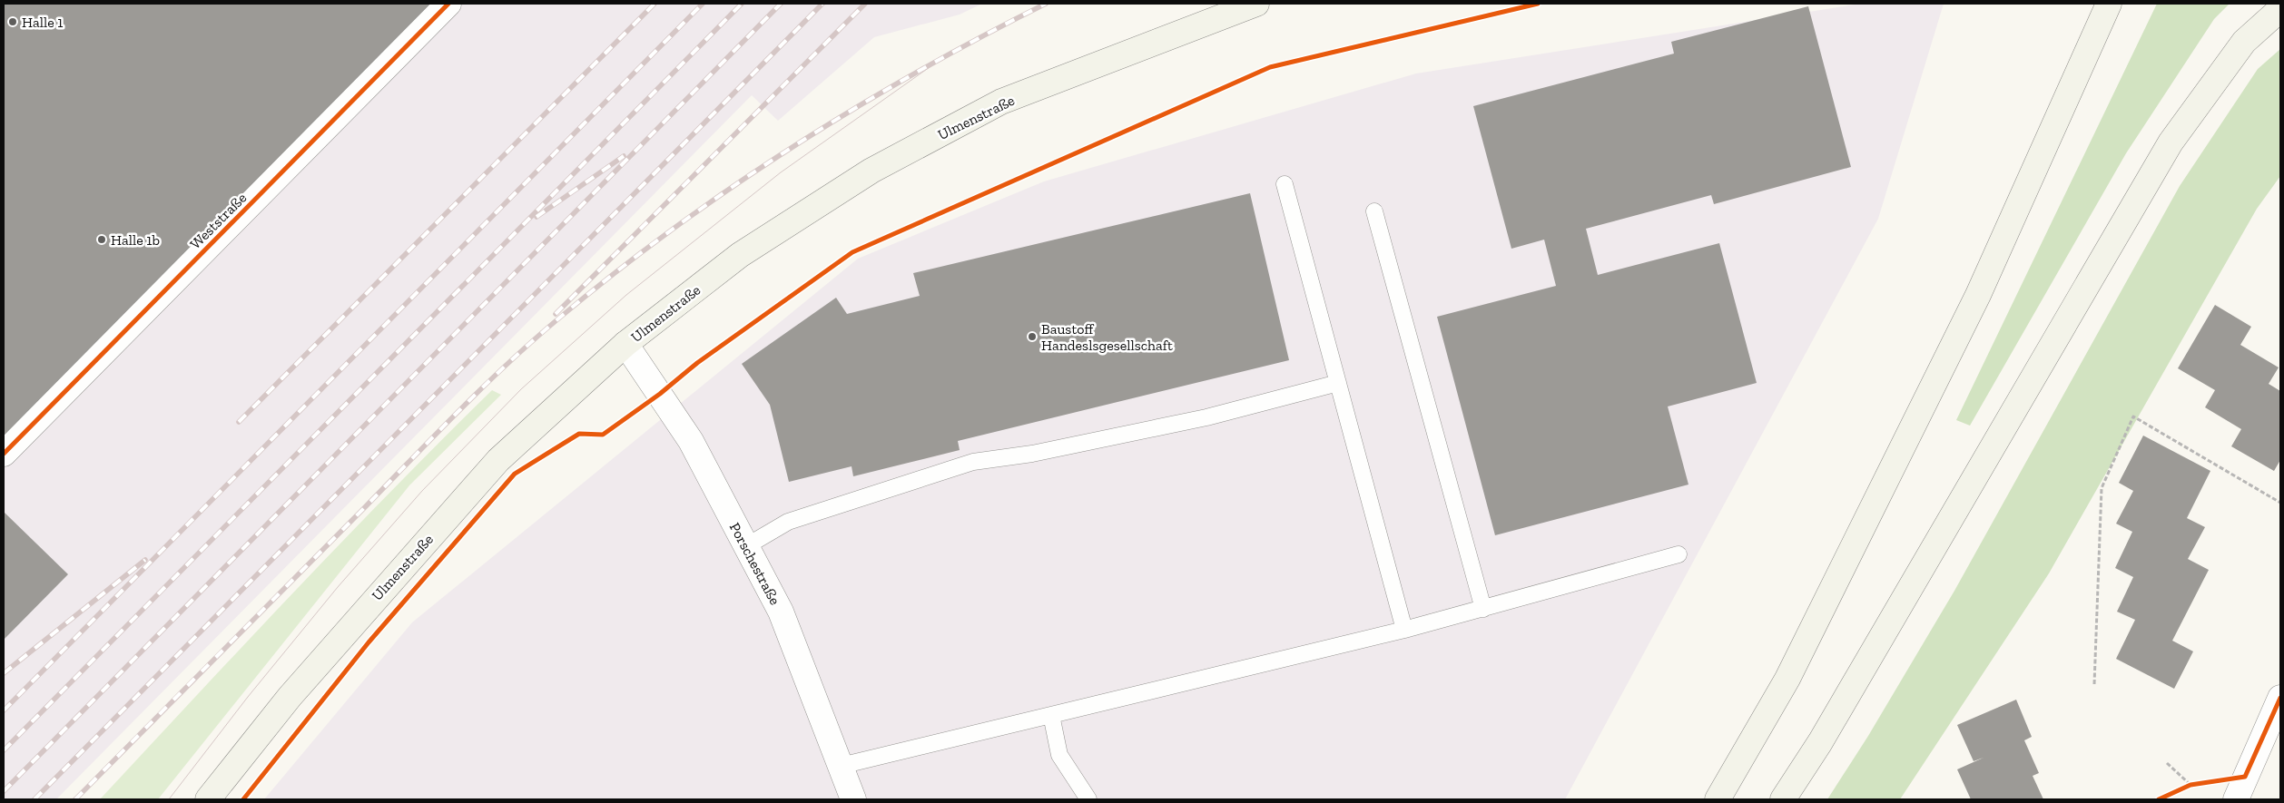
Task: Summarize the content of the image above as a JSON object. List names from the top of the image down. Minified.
{"streets":{"main road":["Ulmenstraße"],"street":["Weststraße","Porschestraße"]},"crossings":[["Ulmenstraße","Porschestraße"]],"places":["Halle 1","Halle 1b","Baustoff Handeslsgesellschaft"]}
